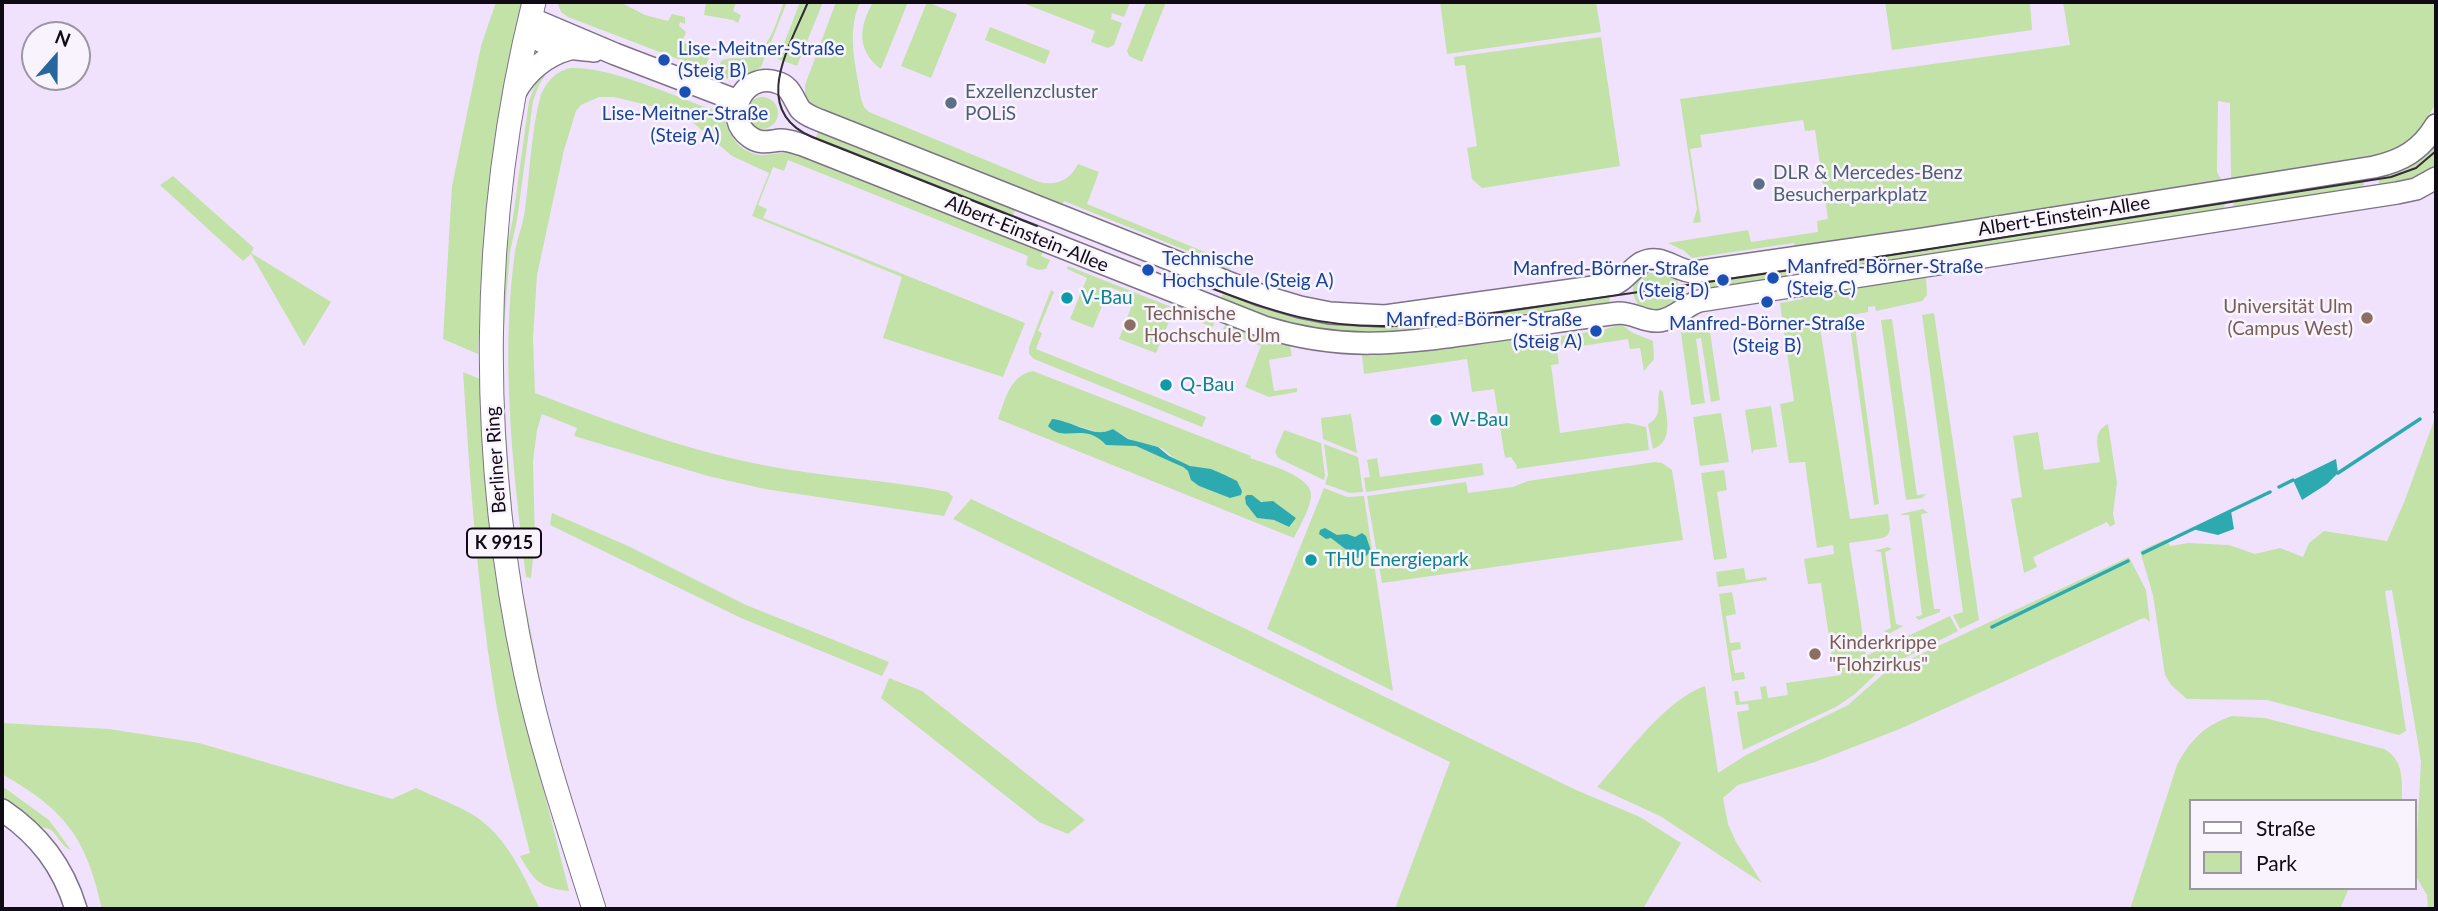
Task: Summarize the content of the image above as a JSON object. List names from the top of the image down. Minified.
{"streets":{"main road":["Berliner Ring","K 9915"],"street":["Albert-Einstein-Allee"]},"places":["Lise-Meitner-Straße (Steig B)","Lise-Meitner-Straße (Steig A)","Exzellenzcluster POLiS","DLR & Mercedes-Benz Besucherparkplatz","Technische Hochschule (Steig A)","Manfred-Börner-Straße (Steig C)","Manfred-Börner-Straße (Steig D)","V-Bau","Manfred-Börner-Straße (Steig B)","Universität Ulm (Campus West)","Technische Hochschule Ulm","Manfred-Börner-Straße (Steig A)","Q-Bau","W-Bau","THU Energiepark","Kinderkrippe \"Flohzirkus\""],"legend":["Straße","Park"],"north":"top"}
